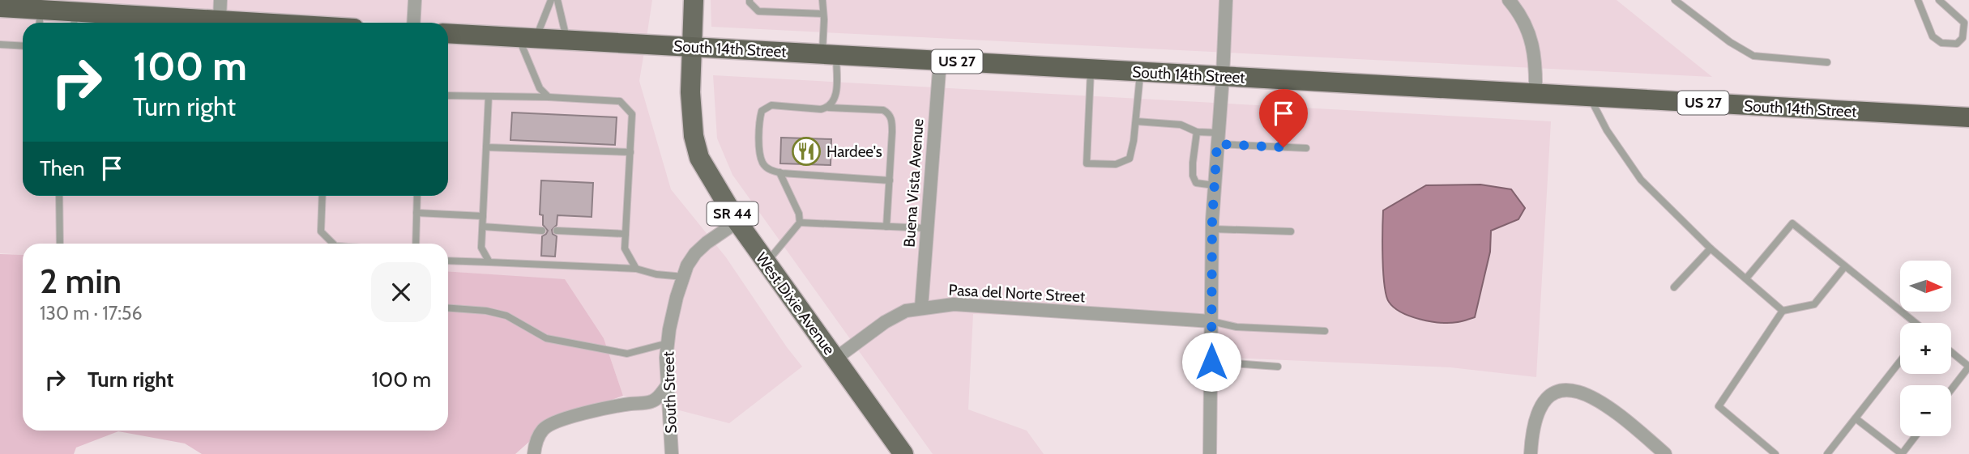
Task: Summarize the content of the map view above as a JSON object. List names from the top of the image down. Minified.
{"streets":{"highway":["South 14th Street","US 27"],"main road":["SR 44","West Dixie Avenue"],"street":["Buena Vista Avenue","Pasa del Norte Street","South Street"]},"crossings":[["South 14th Street","Buena Vista Avenue"],["South 14th Street","SR 44"],["South 14th Street","West Dixie Avenue"],["Buena Vista Avenue","Pasa del Norte Street"],["SR 44","West Dixie Avenue"],["Pasa del Norte Street","West Dixie Avenue"],["West Dixie Avenue","South Street"]],"places":{"restaurant":["Hardee's"]},"north":"right","page":{"turn":["100 m","Turn right"],"then":"Then","heading":["2 min","130 m · 17:56"],"map_buttons":["+","−"],"list":[{"name":"Turn right","value":"100 m"}]}}
